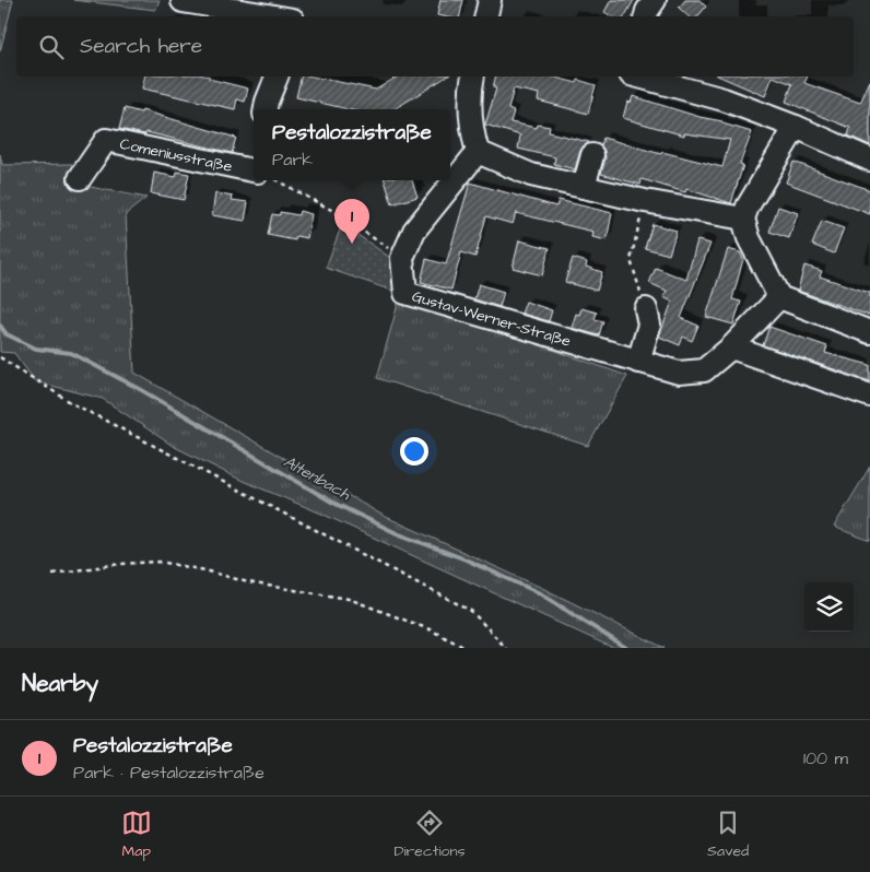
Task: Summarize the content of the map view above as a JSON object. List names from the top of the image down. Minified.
{"streets":{"street":["Comeniusstraße","Gustav-Werner-Straße"]},"water":["Altenbach"],"page":{"search":"Search here","popup":["Pestalozzistraße","Park"],"pins":"1","heading":"Nearby","list":[{"mark":"1","name":"Pestalozzistraße","note":"Park · Pestalozzistraße","value":"100 m"}],"nav":["Map","Directions","Saved"]}}
